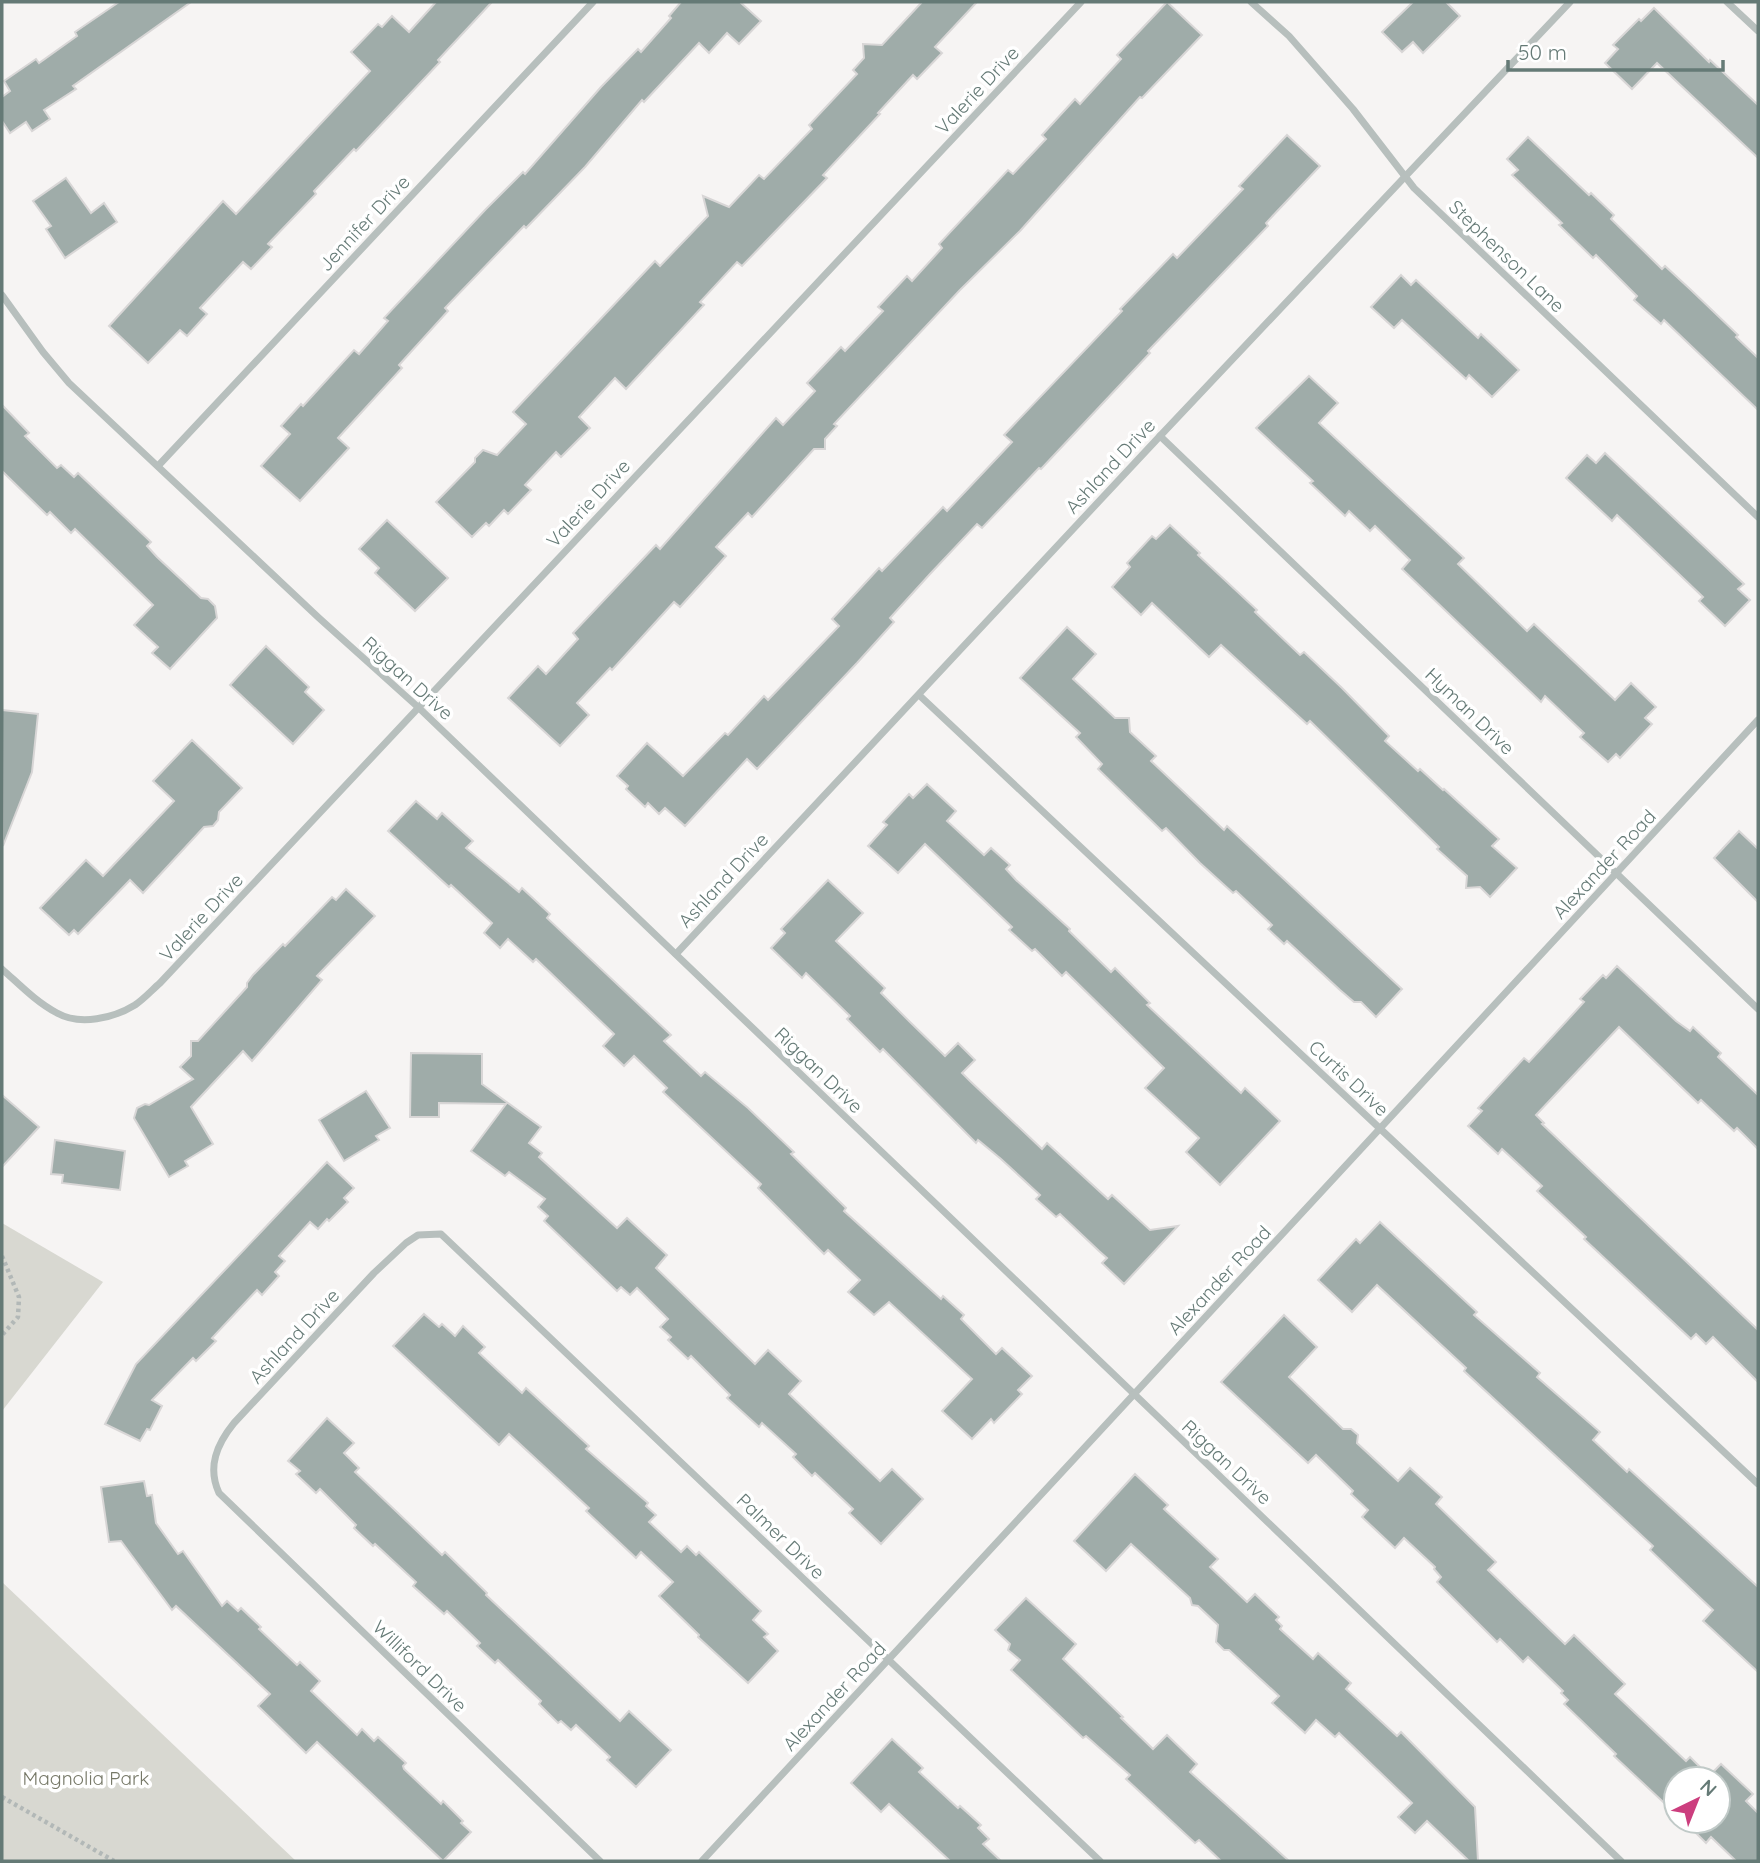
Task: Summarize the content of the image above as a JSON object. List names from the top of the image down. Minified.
{"streets":{"street":["Valerie Drive","Jennifer Drive","Stephenson Lane","Ashland Drive","Riggan Drive","Hyman Drive","Alexander Road","Curtis Drive","Palmer Drive","Williford Drive"]},"crossings":[["Valerie Drive","Riggan Drive"],["Jennifer Drive","Riggan Drive"],["Stephenson Lane","Ashland Drive"],["Ashland Drive","Riggan Drive"],["Ashland Drive","Hyman Drive"],["Ashland Drive","Curtis Drive"],["Ashland Drive","Palmer Drive"],["Ashland Drive","Williford Drive"],["Riggan Drive","Alexander Road"],["Hyman Drive","Alexander Road"],["Alexander Road","Curtis Drive"],["Alexander Road","Palmer Drive"]],"parks":["Magnolia Park"],"scale_bar":"50 m","north":"top right"}
